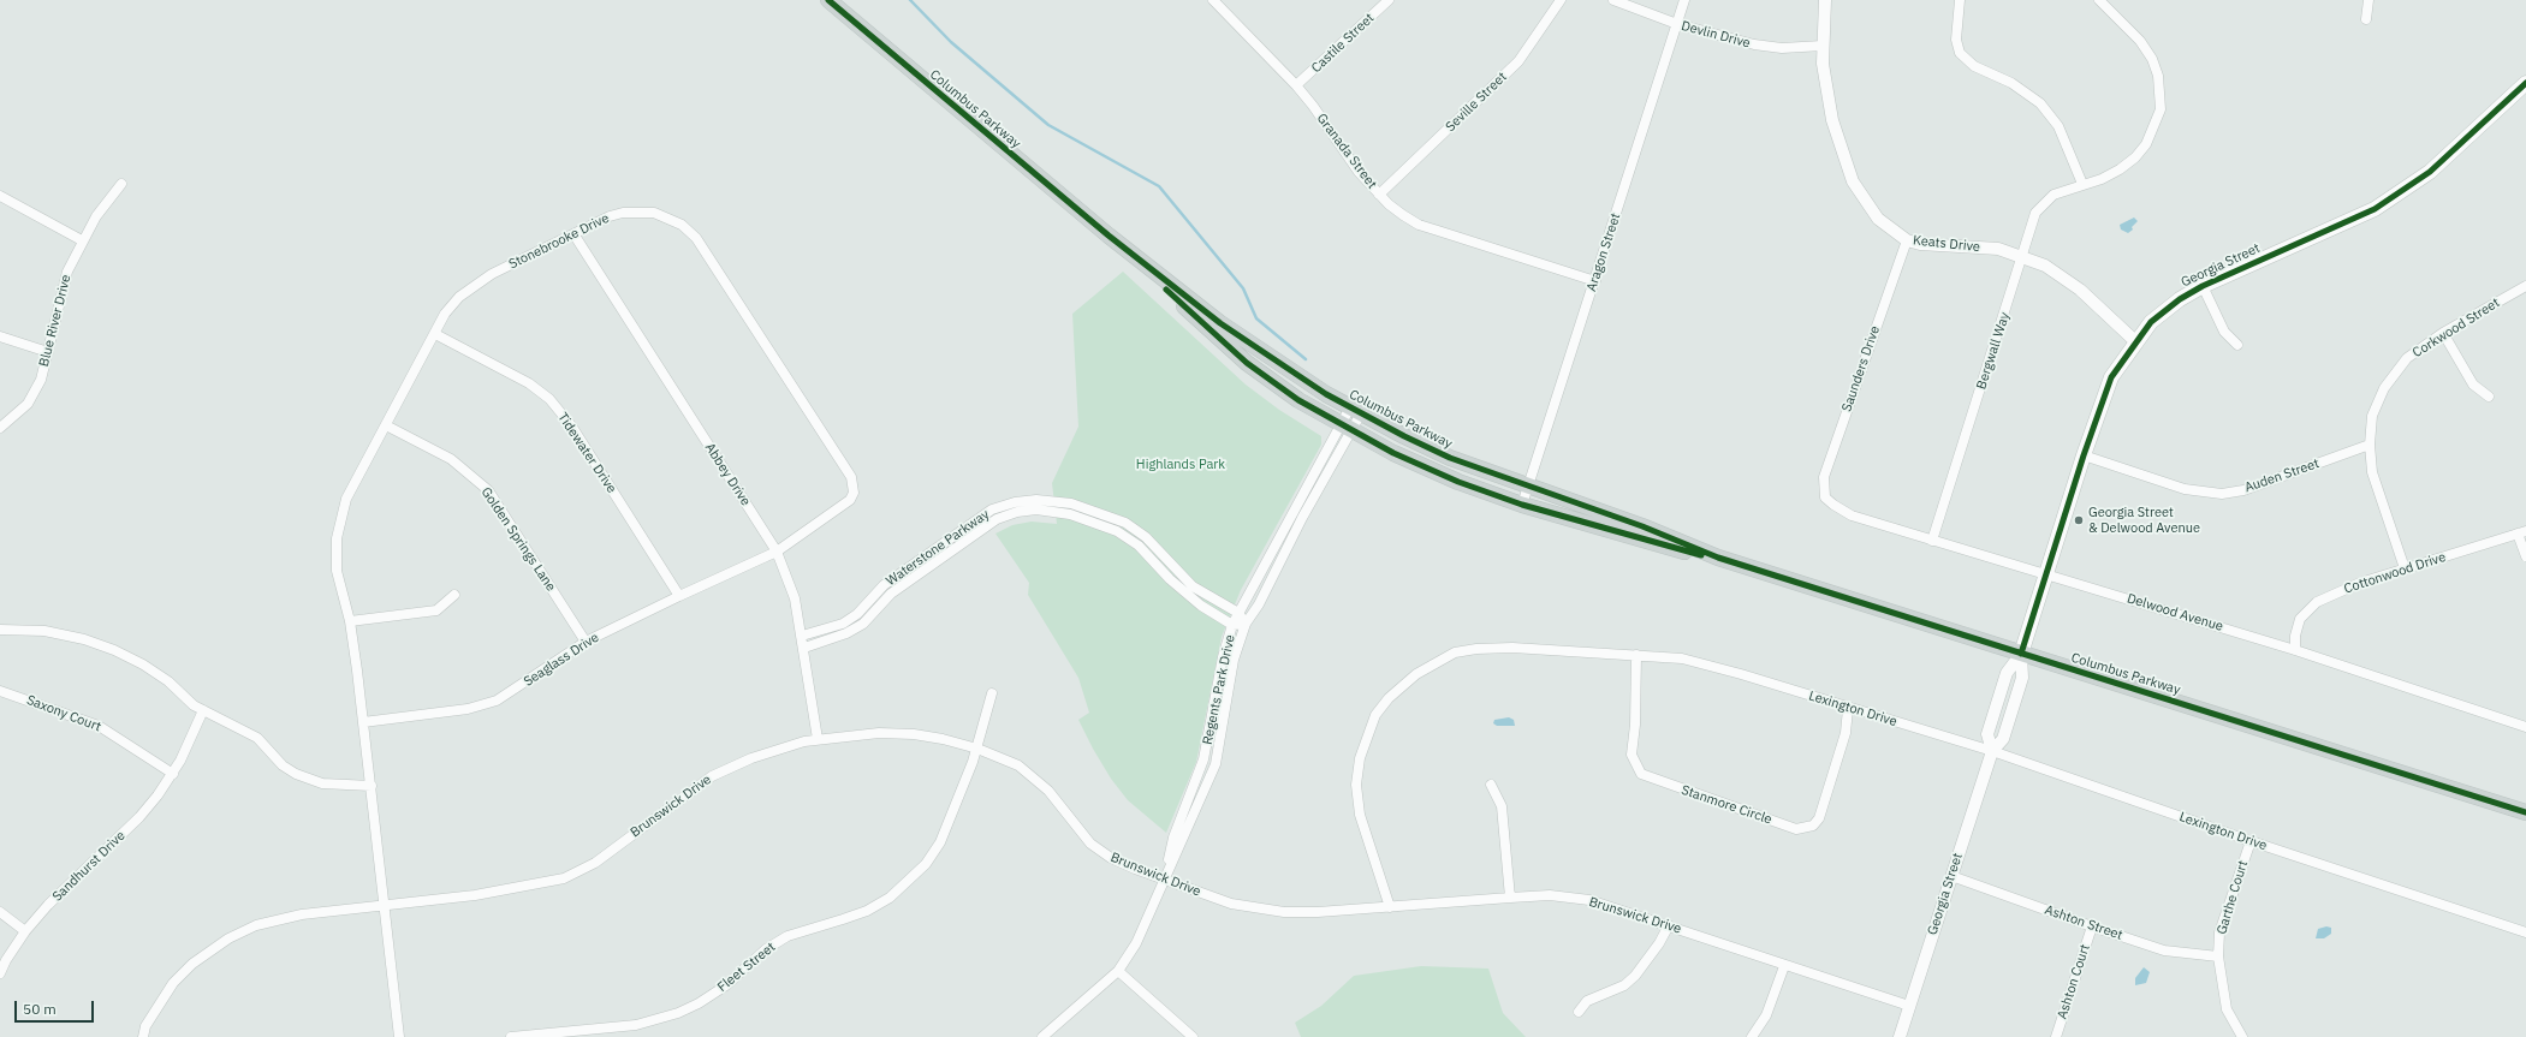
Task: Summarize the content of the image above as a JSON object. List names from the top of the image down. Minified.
{"streets":{"main road":["Columbus Parkway","Georgia Street"],"street":["Devlin Drive","Castile Street","Seville Street","Granada Street","Stonebrooke Drive","Keats Drive","Aragon Street","Blue River Drive","Corkwood Street","Bergwall Way","Saunders Drive","Tidewater Drive","Abbey Drive","Auden Street","Golden Springs Lane","Waterstone Parkway","Cottonwood Drive","Delwood Avenue","Seaglass Drive","Regents Park Drive","Lexington Drive","Saxony Court","Stanmore Circle","Brunswick Drive","Sandhurst Drive","Garthe Court","Ashton Street","Fleet Street","Ashton Court"]},"crossings":[["Devlin Drive","Keats Drive"],["Devlin Drive","Aragon Street"],["Castile Street","Granada Street"],["Seville Street","Granada Street"],["Columbus Parkway","Aragon Street"],["Columbus Parkway","Georgia Street"],["Columbus Parkway","Regents Park Drive"],["Granada Street","Aragon Street"],["Stonebrooke Drive","Tidewater Drive"],["Stonebrooke Drive","Abbey Drive"],["Stonebrooke Drive","Golden Springs Lane"],["Stonebrooke Drive","Seaglass Drive"],["Stonebrooke Drive","Brunswick Drive"],["Keats Drive","Georgia Street"],["Keats Drive","Bergwall Way"],["Keats Drive","Saunders Drive"],["Georgia Street","Auden Street"],["Georgia Street","Delwood Avenue"],["Georgia Street","Lexington Drive"],["Georgia Street","Brunswick Drive"],["Georgia Street","Ashton Street"],["Corkwood Street","Auden Street"],["Corkwood Street","Cottonwood Drive"],["Bergwall Way","Delwood Avenue"],["Saunders Drive","Delwood Avenue"],["Tidewater Drive","Seaglass Drive"],["Abbey Drive","Waterstone Parkway"],["Abbey Drive","Seaglass Drive"],["Abbey Drive","Brunswick Drive"],["Golden Springs Lane","Seaglass Drive"],["Waterstone Parkway","Regents Park Drive"],["Cottonwood Drive","Delwood Avenue"],["Regents Park Drive","Brunswick Drive"],["Lexington Drive","Stanmore Circle"],["Lexington Drive","Brunswick Drive"],["Lexington Drive","Garthe Court"],["Saxony Court","Sandhurst Drive"],["Brunswick Drive","Fleet Street"],["Garthe Court","Ashton Street"],["Ashton Street","Ashton Court"]],"parks":["Highlands Park"],"places":["Georgia Street & Delwood Avenue"],"scale_bar":"50 m"}
